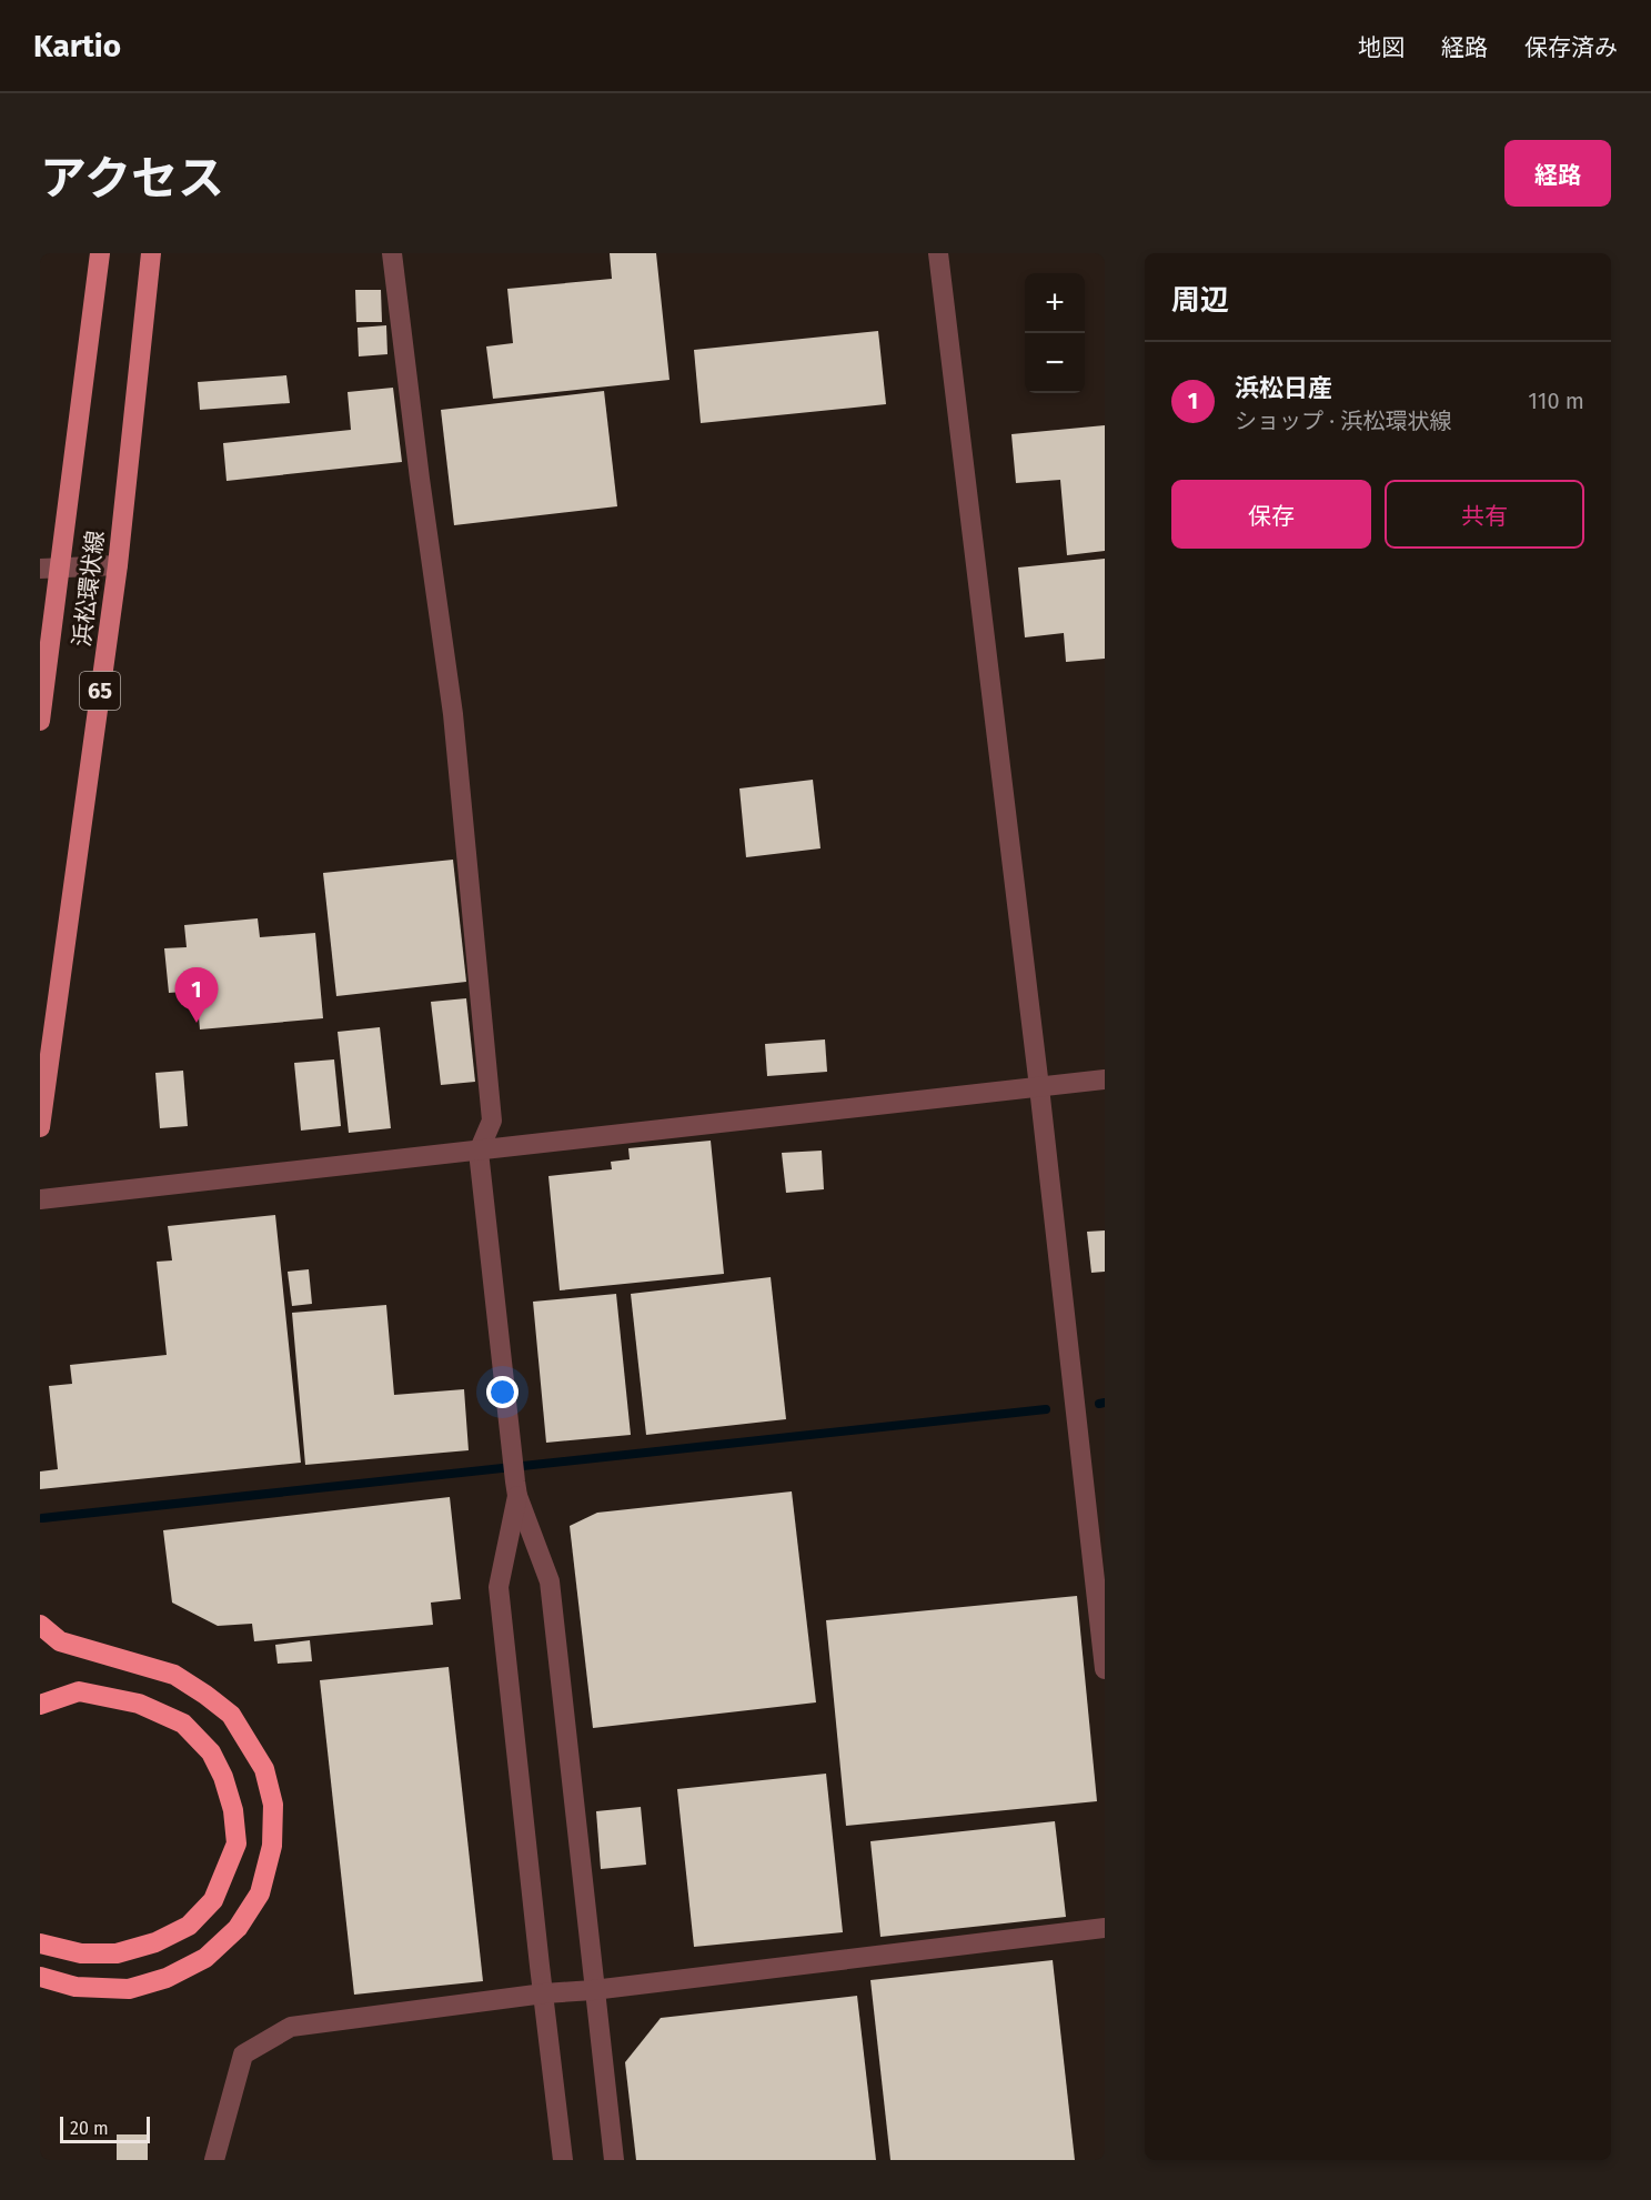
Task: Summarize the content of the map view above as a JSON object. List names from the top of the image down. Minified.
{"streets":{"main road":["浜松環状線","65"]},"scale_bar":"20 m","page":{"header":"Kartio","nav":["地図","経路","保存済み"],"title":"アクセス","buttons":["経路",["保存","共有"]],"heading":"周辺","map_buttons":["+","−"],"list":[{"mark":"1","name":"浜松日産","note":"ショップ · 浜松環状線","value":"110 m"}],"pins":"1","scale":"20 m"}}
